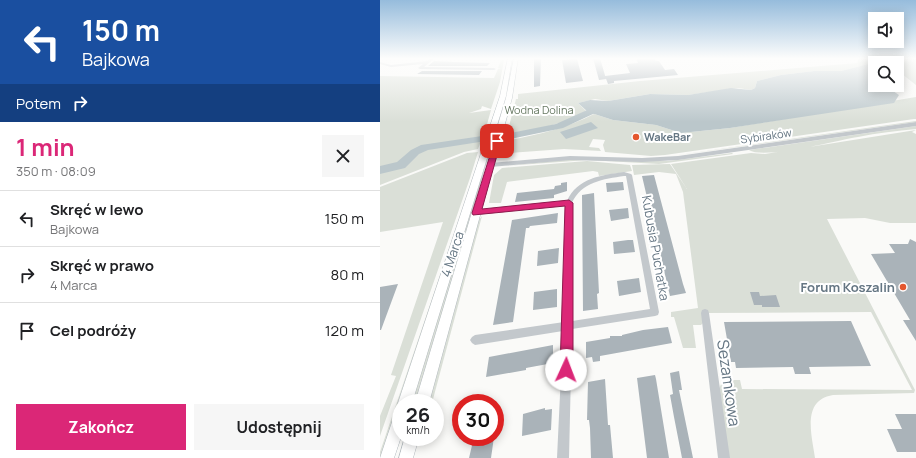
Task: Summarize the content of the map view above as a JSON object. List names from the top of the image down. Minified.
{"streets":{"main road":["4 Marca"],"street":["Sybiraków","Kubusia Puchatka","Sezamkowa"]},"crossings":[["Sybiraków","4 Marca"]],"parks":["Wodna Dolina"],"places":["WakeBar","Forum Koszalin"],"page":{"turn":["150 m","Bajkowa"],"then":"Potem","heading":["1 min","350 m · 08:09"],"list":[{"name":"Skręć w lewo","note":"Bajkowa","value":"150 m"},{"name":"Skręć w prawo","note":"4 Marca","value":"80 m"},{"name":"Cel podróży","value":"120 m"}],"speed":"26 km/h","limit":"30","buttons":["Zakończ","Udostępnij"]}}
